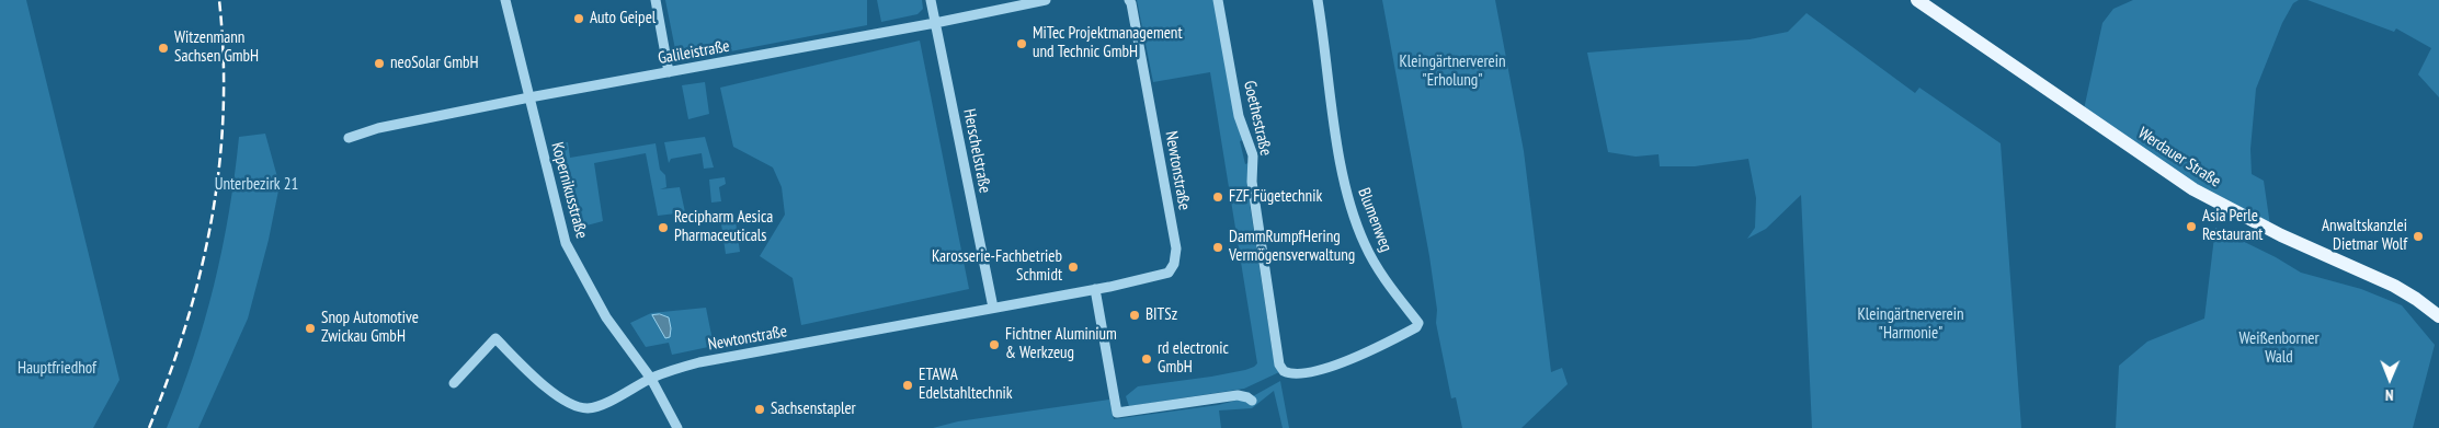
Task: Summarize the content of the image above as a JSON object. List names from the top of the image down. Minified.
{"streets":{"main road":["Werdauer Straße"],"street":["Galileistraße","Goethestraße","Herschelstraße","Newtonstraße","Kopernikusstraße","Blumenweg"]},"crossings":[["Galileistraße","Herschelstraße"],["Galileistraße","Kopernikusstraße"],["Goethestraße","Blumenweg"],["Herschelstraße","Newtonstraße"],["Newtonstraße","Kopernikusstraße"]],"parks":["Kleingärtnerverein \"Erholung\"","Unterbezirk 21","Kleingärtnerverein \"Harmonie\"","Weißenborner Wald","Hauptfriedhof"],"places":["Auto Geipel","MiTec Projektmanagement und Technic GmbH","Witzenmann Sachsen GmbH","neoSolar GmbH","FZF Fügetechnik","Asia Perle Restaurant","Recipharm Aesica Pharmaceuticals","Anwaltskanzlei Dietmar Wolf","DammRumpfHering Vermögensverwaltung","Karosserie-Fachbetrieb Schmidt","BITSz","Snop Automotive Zwickau GmbH","Fichtner Aluminium & Werkzeug","rd electronic GmbH","ETAWA Edelstahltechnik","Sachsenstapler"],"north":"bottom"}
